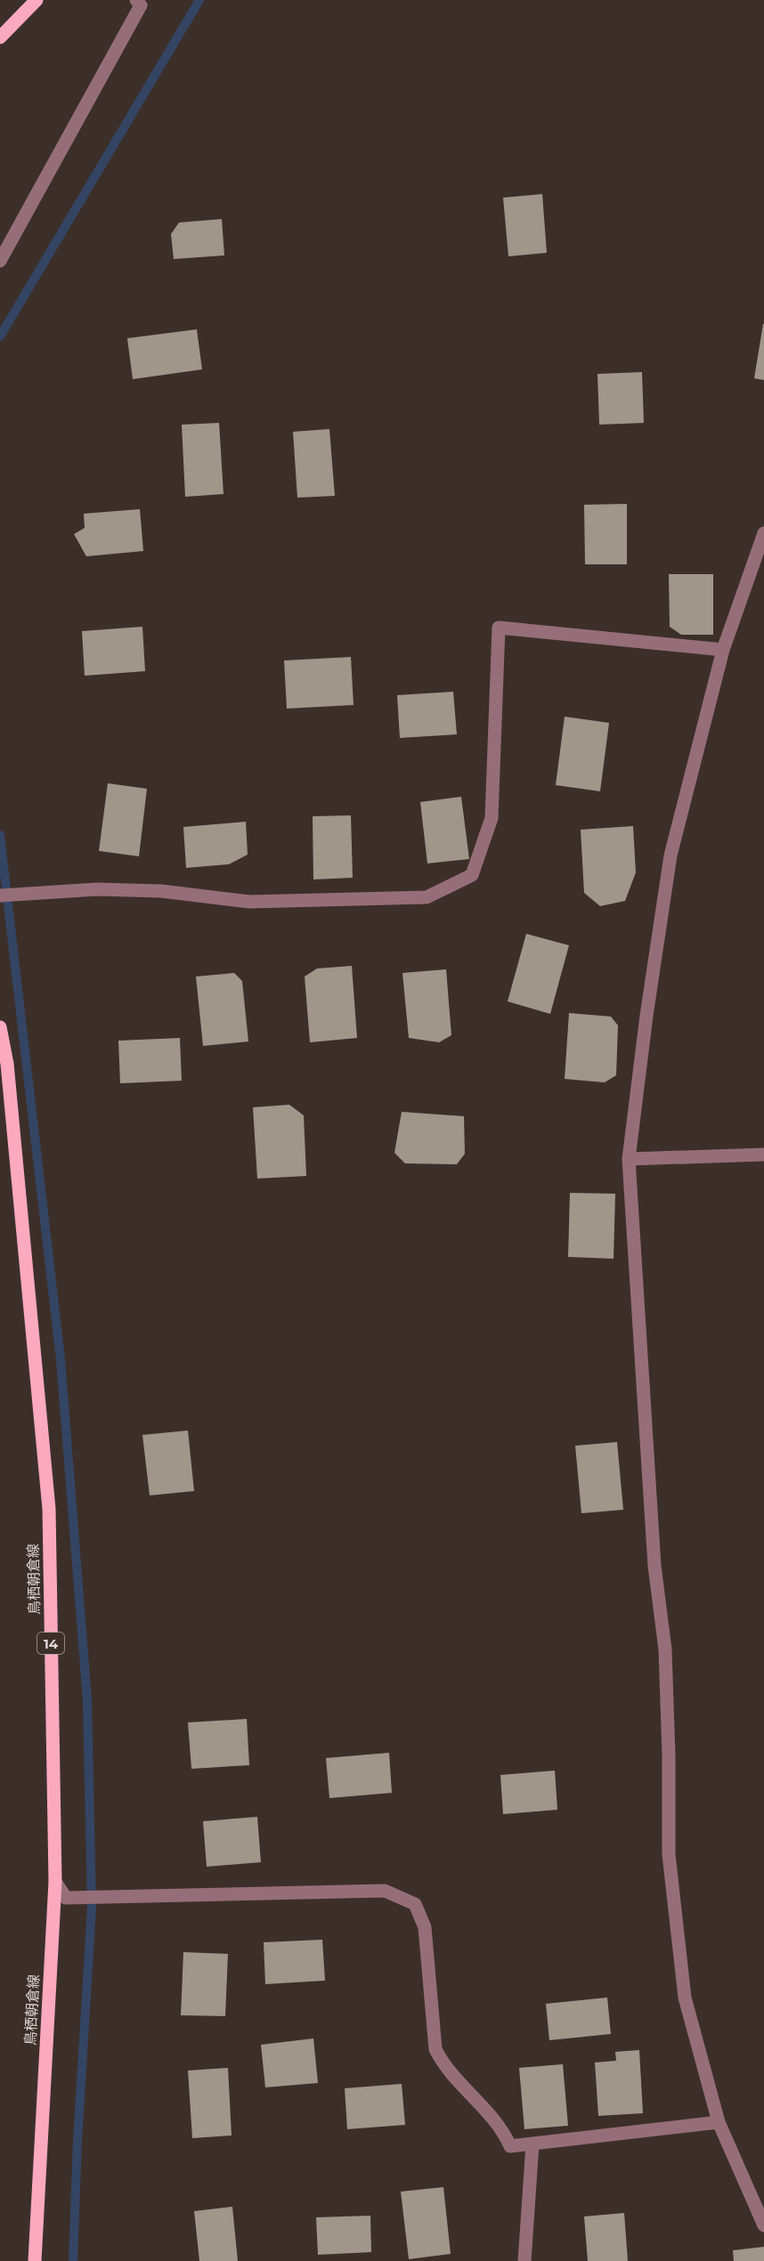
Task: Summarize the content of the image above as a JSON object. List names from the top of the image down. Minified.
{"streets":{"main road":["鳥栖朝倉線","14"]}}
